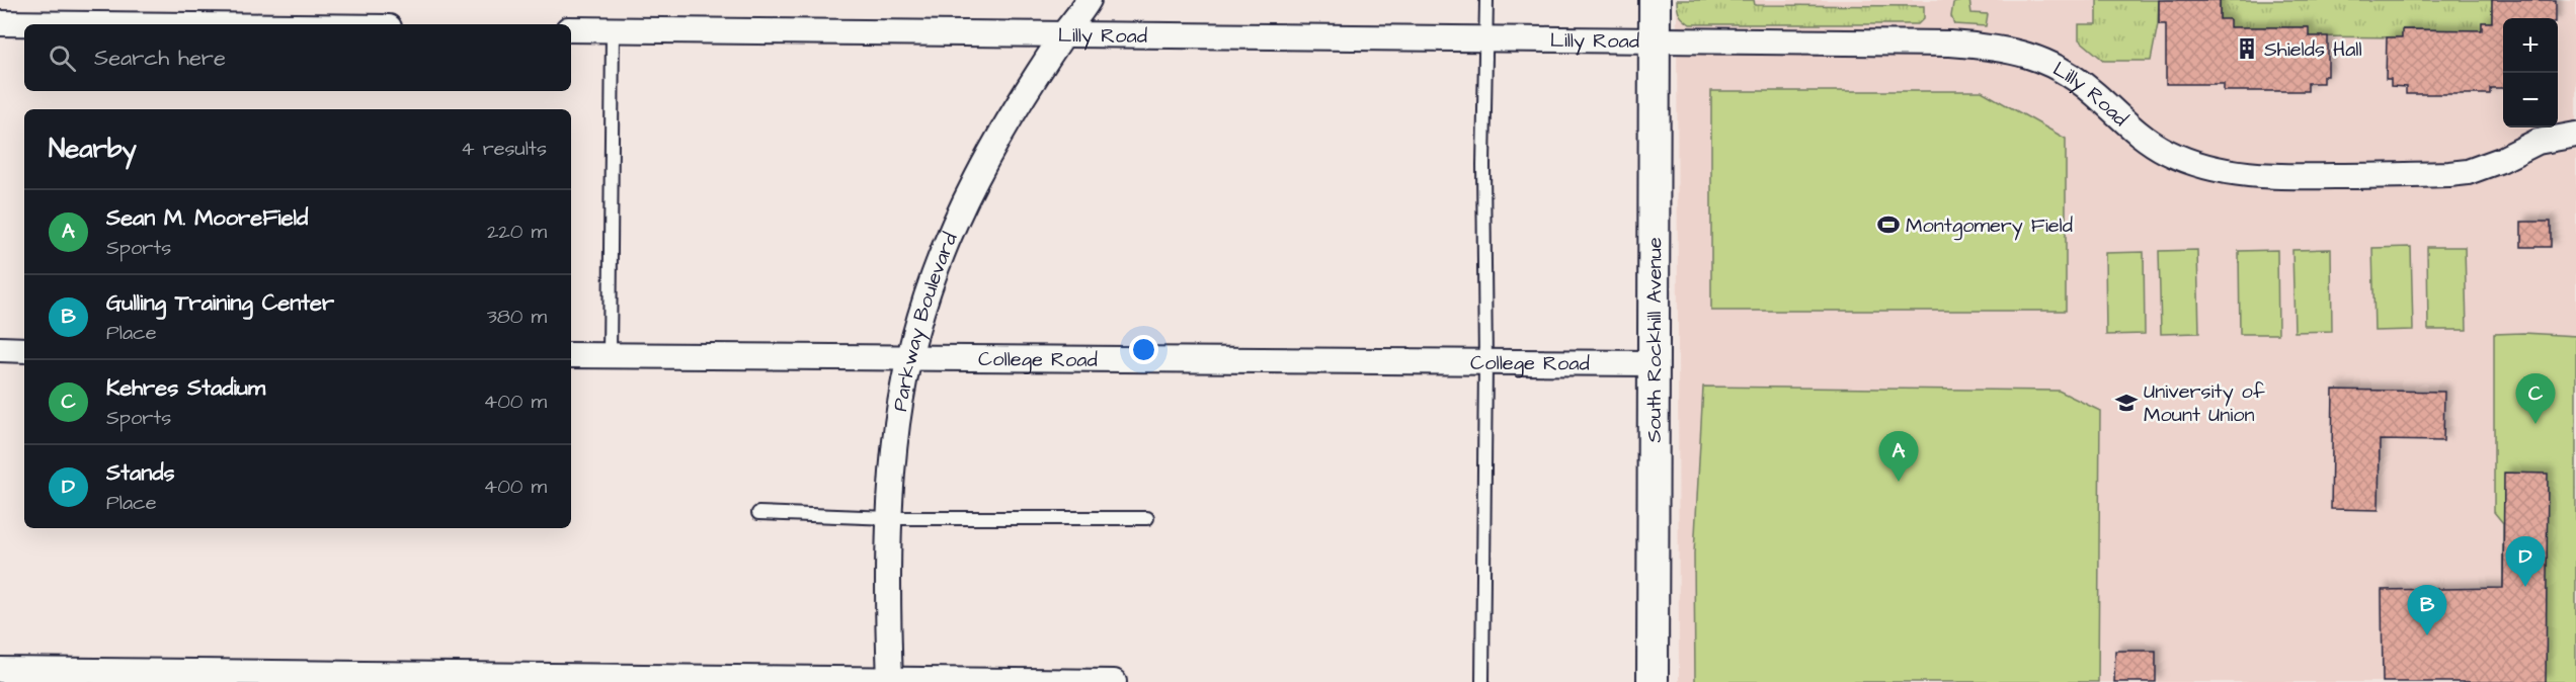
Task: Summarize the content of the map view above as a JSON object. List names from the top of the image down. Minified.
{"streets":{"street":["Lilly Road","Parkway Boulevard","South Rockhill Avenue","College Road"]},"crossings":[["Lilly Road","Parkway Boulevard"],["Lilly Road","South Rockhill Avenue"],["Parkway Boulevard","College Road"],["South Rockhill Avenue","College Road"]],"places":{"building":["Shields Hall"],"sports":["Montgomery Field"],"school or university":["University of Mount Union"]},"page":{"map_buttons":["+","−"],"search":"Search here","heading":["Nearby","4 results"],"list":[{"mark":"A","name":"Sean M. MooreField","note":"Sports","value":"220 m"},{"mark":"B","name":"Gulling Training Center","note":"Place","value":"380 m"},{"mark":"C","name":"Kehres Stadium","note":"Sports","value":"400 m"},{"mark":"D","name":"Stands","note":"Place","value":"400 m"}],"pins":["C","A","D","B"]}}
